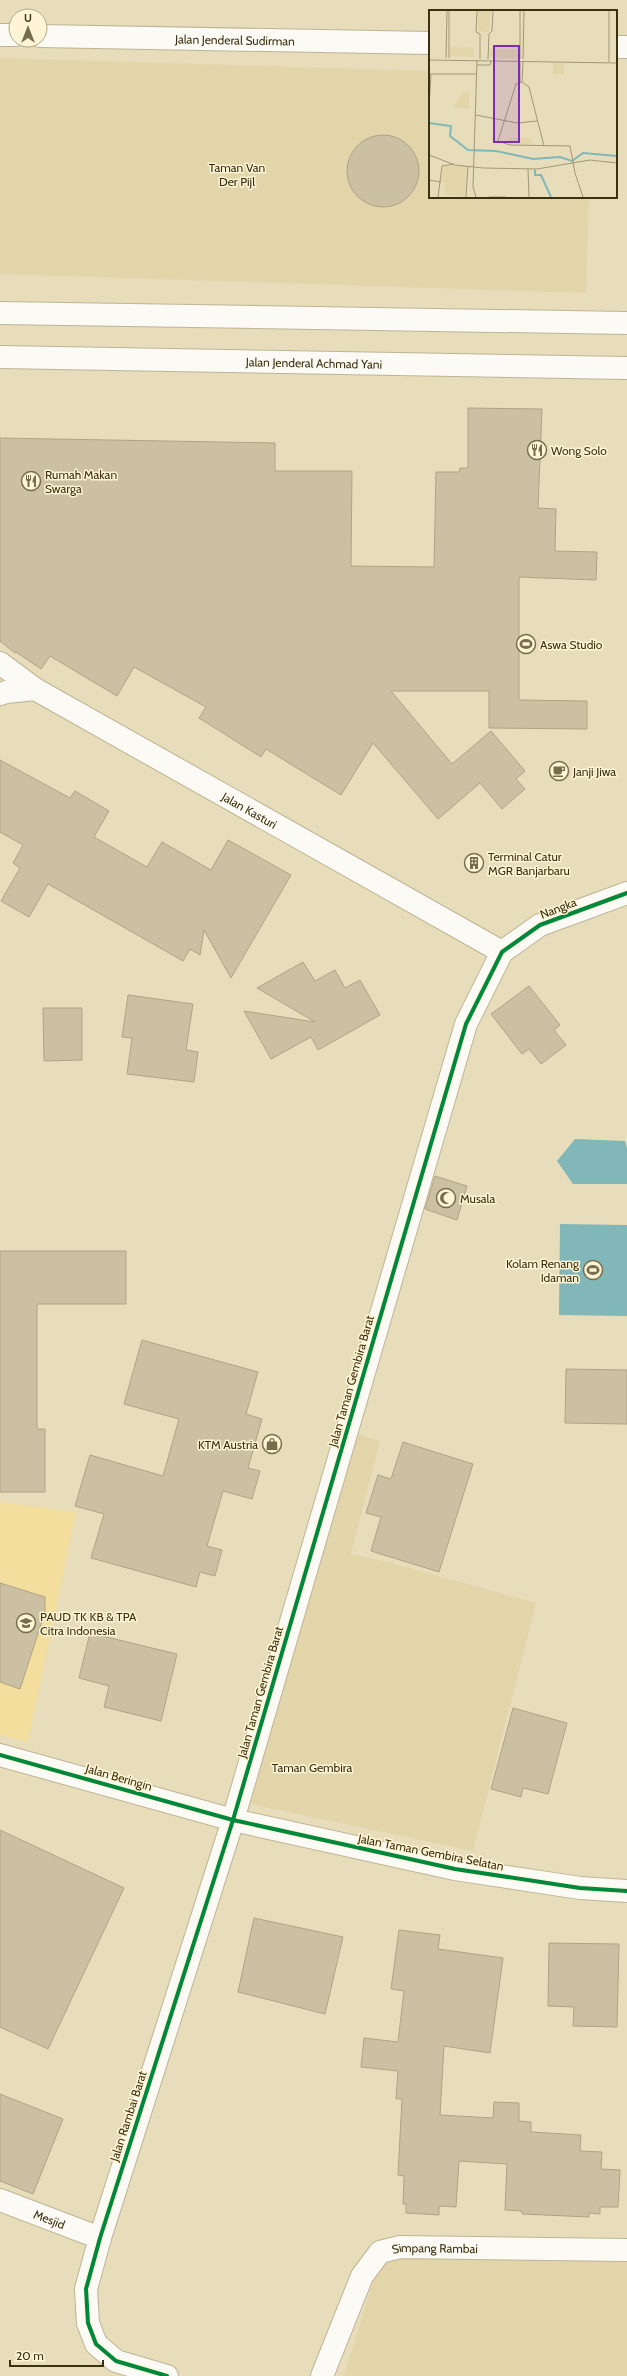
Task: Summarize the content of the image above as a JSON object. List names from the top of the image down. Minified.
{"streets":{"main road":["Jalan Jenderal Sudirman","Jalan Jenderal Achmad Yani","Jalan Kasturi","Nangka","Jalan Taman Gembira Barat","Jalan Beringin","Jalan Taman Gembira Selatan","Jalan Rambai Barat","Mesjid","Simpang Rambai"]},"crossings":[["Jalan Kasturi","Nangka"],["Jalan Kasturi","Jalan Taman Gembira Barat"],["Nangka","Jalan Taman Gembira Barat"],["Jalan Taman Gembira Barat","Jalan Beringin"],["Jalan Taman Gembira Barat","Jalan Taman Gembira Selatan"],["Jalan Taman Gembira Barat","Jalan Rambai Barat"],["Jalan Beringin","Jalan Taman Gembira Selatan"],["Jalan Beringin","Jalan Rambai Barat"],["Jalan Taman Gembira Selatan","Jalan Rambai Barat"],["Jalan Rambai Barat","Mesjid"]],"parks":["Taman Van Der Pijl","Taman Gembira"],"places":{"restaurant":["Wong Solo","Rumah Makan Swarga"],"sports":["Aswa Studio","Kolam Renang Idaman"],"cafe":["Janji Jiwa"],"building":["Terminal Catur MGR Banjarbaru"],"mosque":["Musala"],"shop":["KTM Austria"],"school or university":["PAUD TK KB & TPA Citra Indonesia"]},"scale_bar":"20 m","north":"top"}
